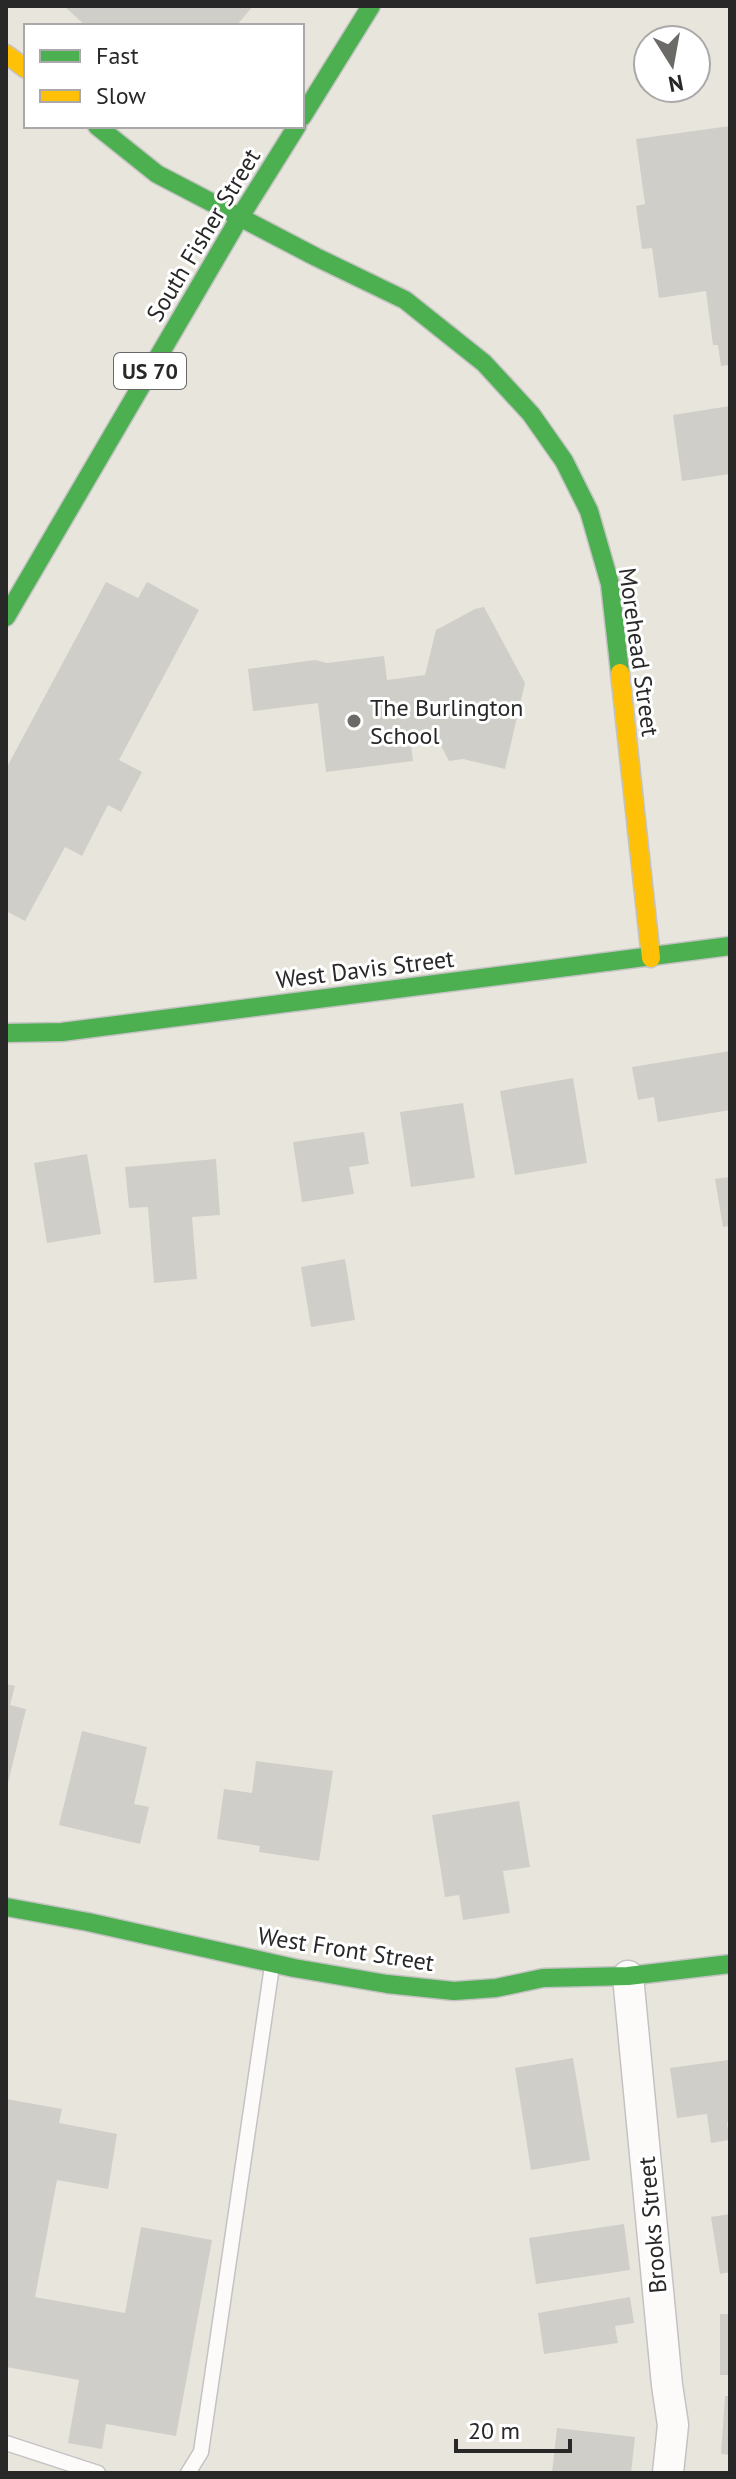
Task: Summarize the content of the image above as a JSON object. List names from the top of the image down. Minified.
{"streets":{"street":["South Fisher Street","US 70","Morehead Street","West Davis Street","West Front Street","Brooks Street"]},"crossings":[["South Fisher Street","Morehead Street"],["Morehead Street","West Davis Street"],["West Front Street","Brooks Street"]],"places":["The Burlington School"],"legend":["Fast","Slow"],"scale_bar":"20 m","north":"bottom"}
